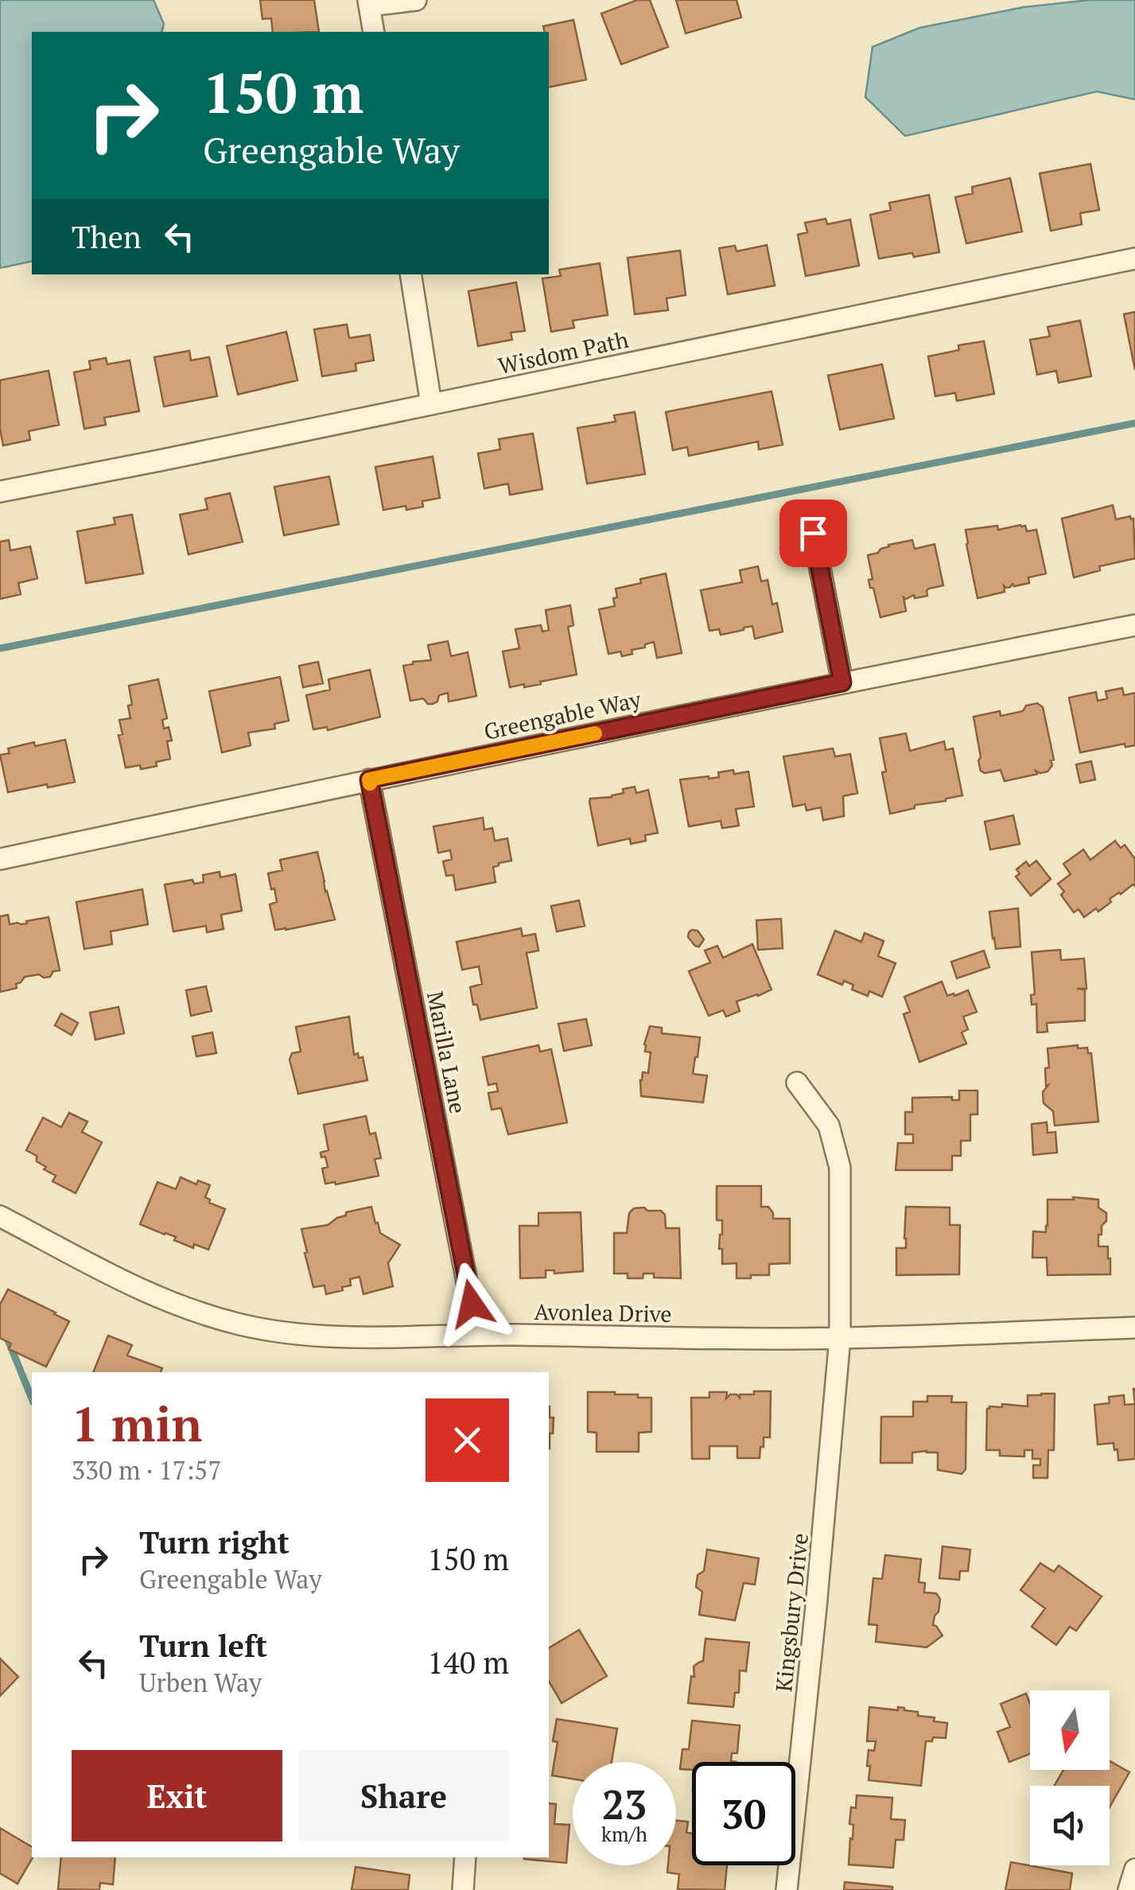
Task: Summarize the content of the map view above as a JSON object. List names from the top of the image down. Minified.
{"streets":{"street":["Wisdom Path","Greengable Way","Marilla Lane","Avonlea Drive","Kingsbury Drive"]},"crossings":[["Greengable Way","Marilla Lane"],["Marilla Lane","Avonlea Drive"],["Avonlea Drive","Kingsbury Drive"]],"north":"bottom","page":{"turn":["150 m","Greengable Way"],"then":"Then","heading":["1 min","330 m · 17:57"],"list":[{"name":"Turn right","note":"Greengable Way","value":"150 m"},{"name":"Turn left","note":"Urben Way","value":"140 m"}],"buttons":["Exit","Share"],"speed":"23 km/h","limit":"30"}}
